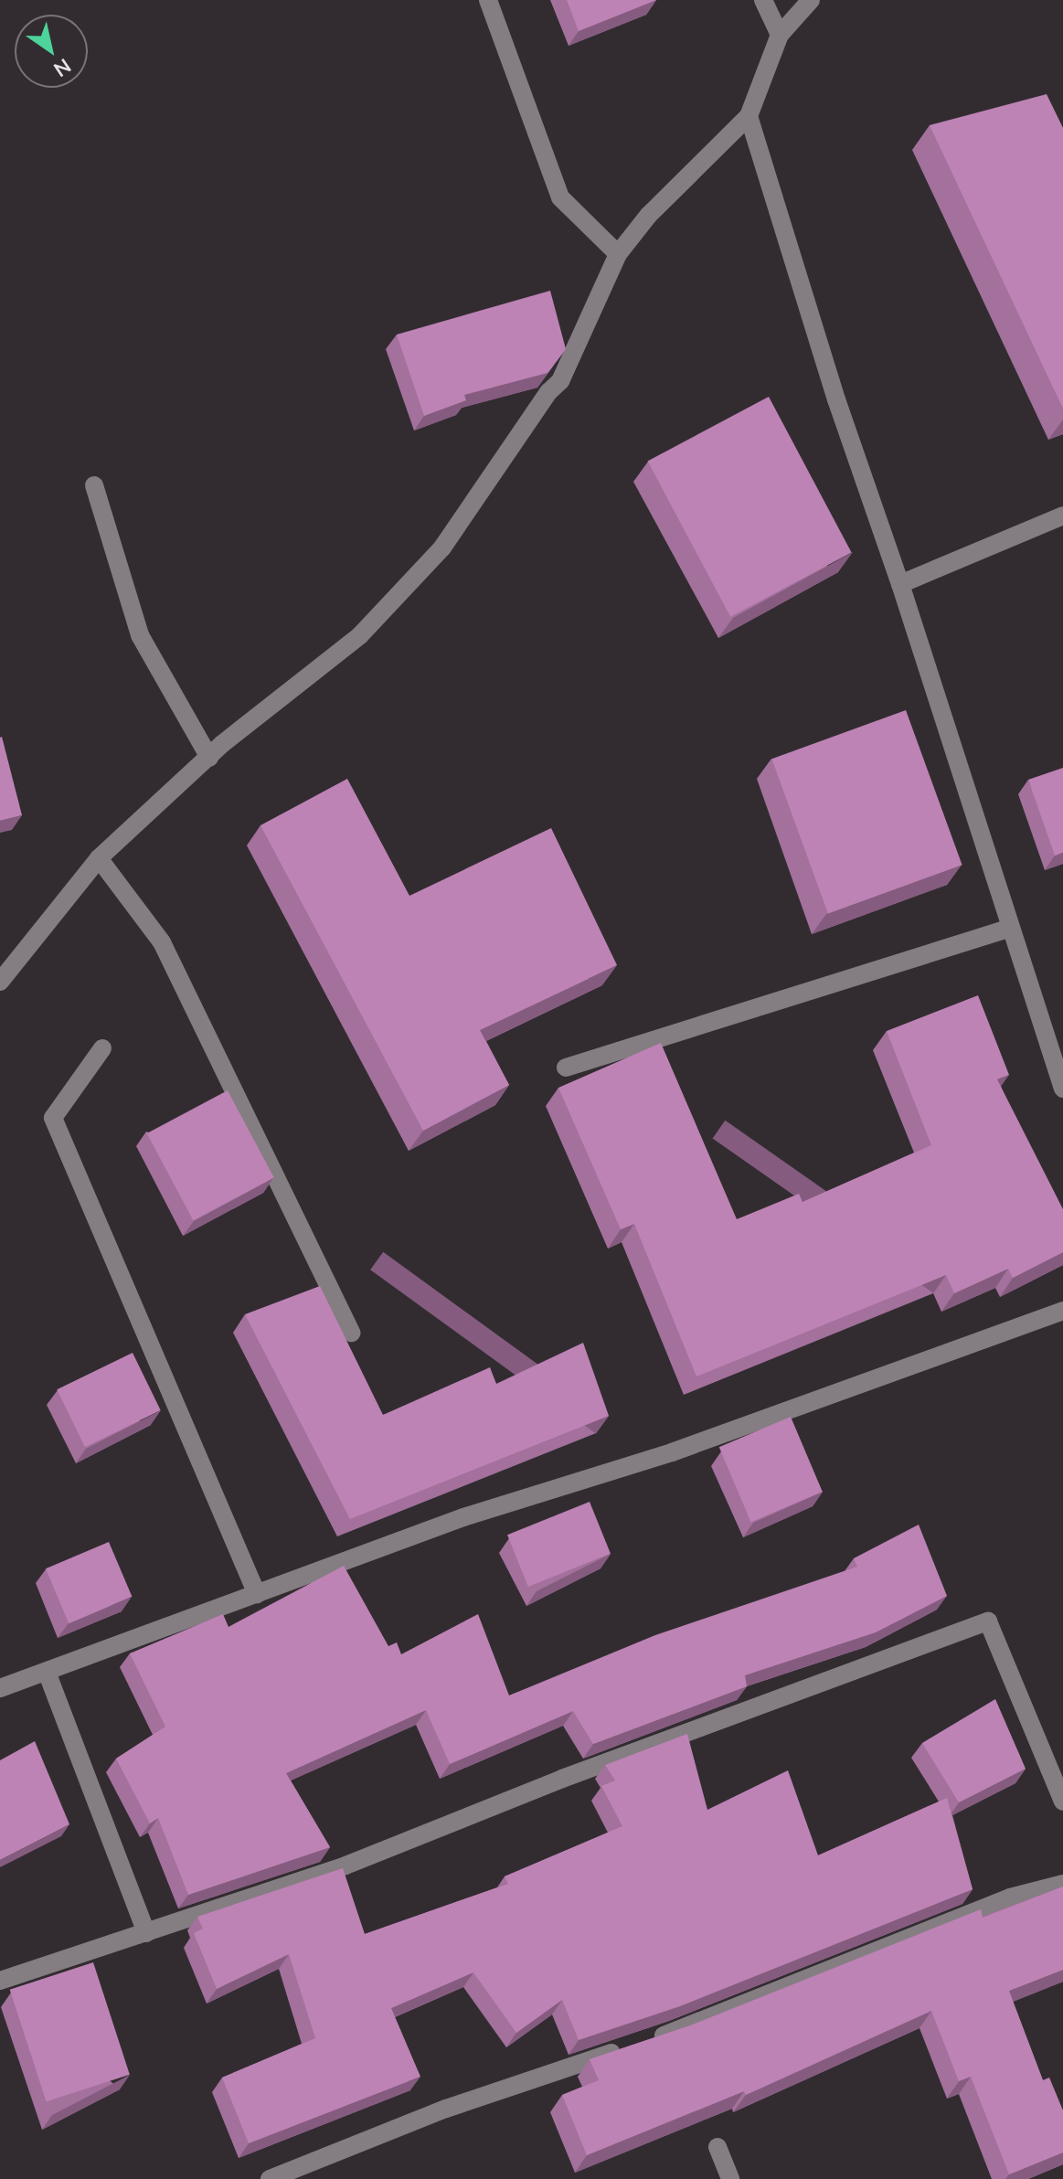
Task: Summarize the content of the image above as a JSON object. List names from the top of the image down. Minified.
{"north":"bottom right"}
